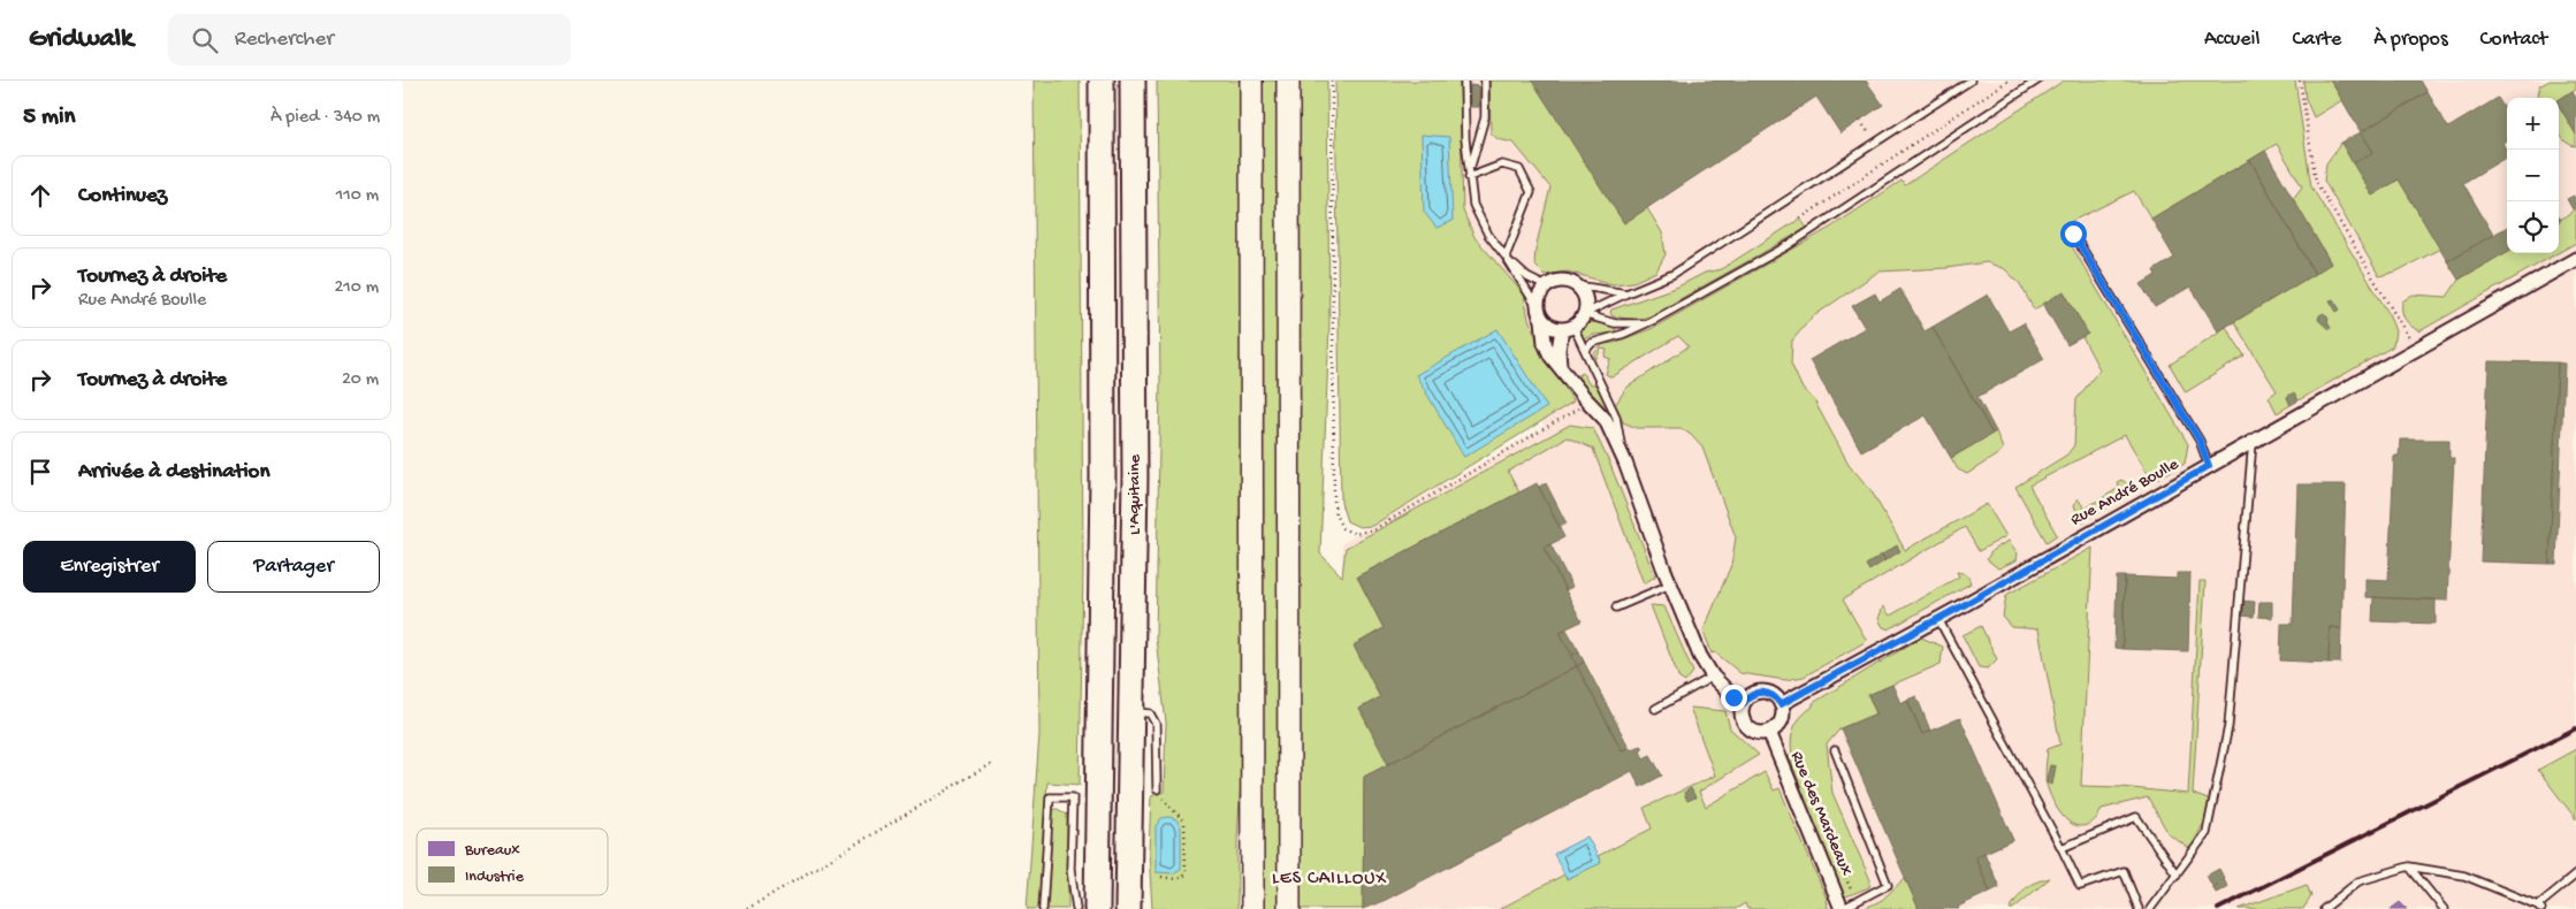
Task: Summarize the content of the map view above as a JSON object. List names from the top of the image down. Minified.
{"streets":{"highway":["L'Aquitaine"],"street":["Rue André Boulle","Rue des Mardeaux"]},"crossings":[["Rue André Boulle","Rue des Mardeaux"]],"districts":["LES CAILLOUX"],"legend":["Bureaux","Industrie"],"page":{"header":"Gridwalk","search":"Rechercher","nav":["Accueil","Carte","À propos","Contact"],"heading":["5 min","À pied · 340 m"],"map_buttons":["+","−"],"list":[["Continuez","110 m"],["Tournez à droite","Rue André Boulle","210 m"],["Tournez à droite","20 m"],"Arrivée à destination"],"buttons":["Enregistrer","Partager"]}}
